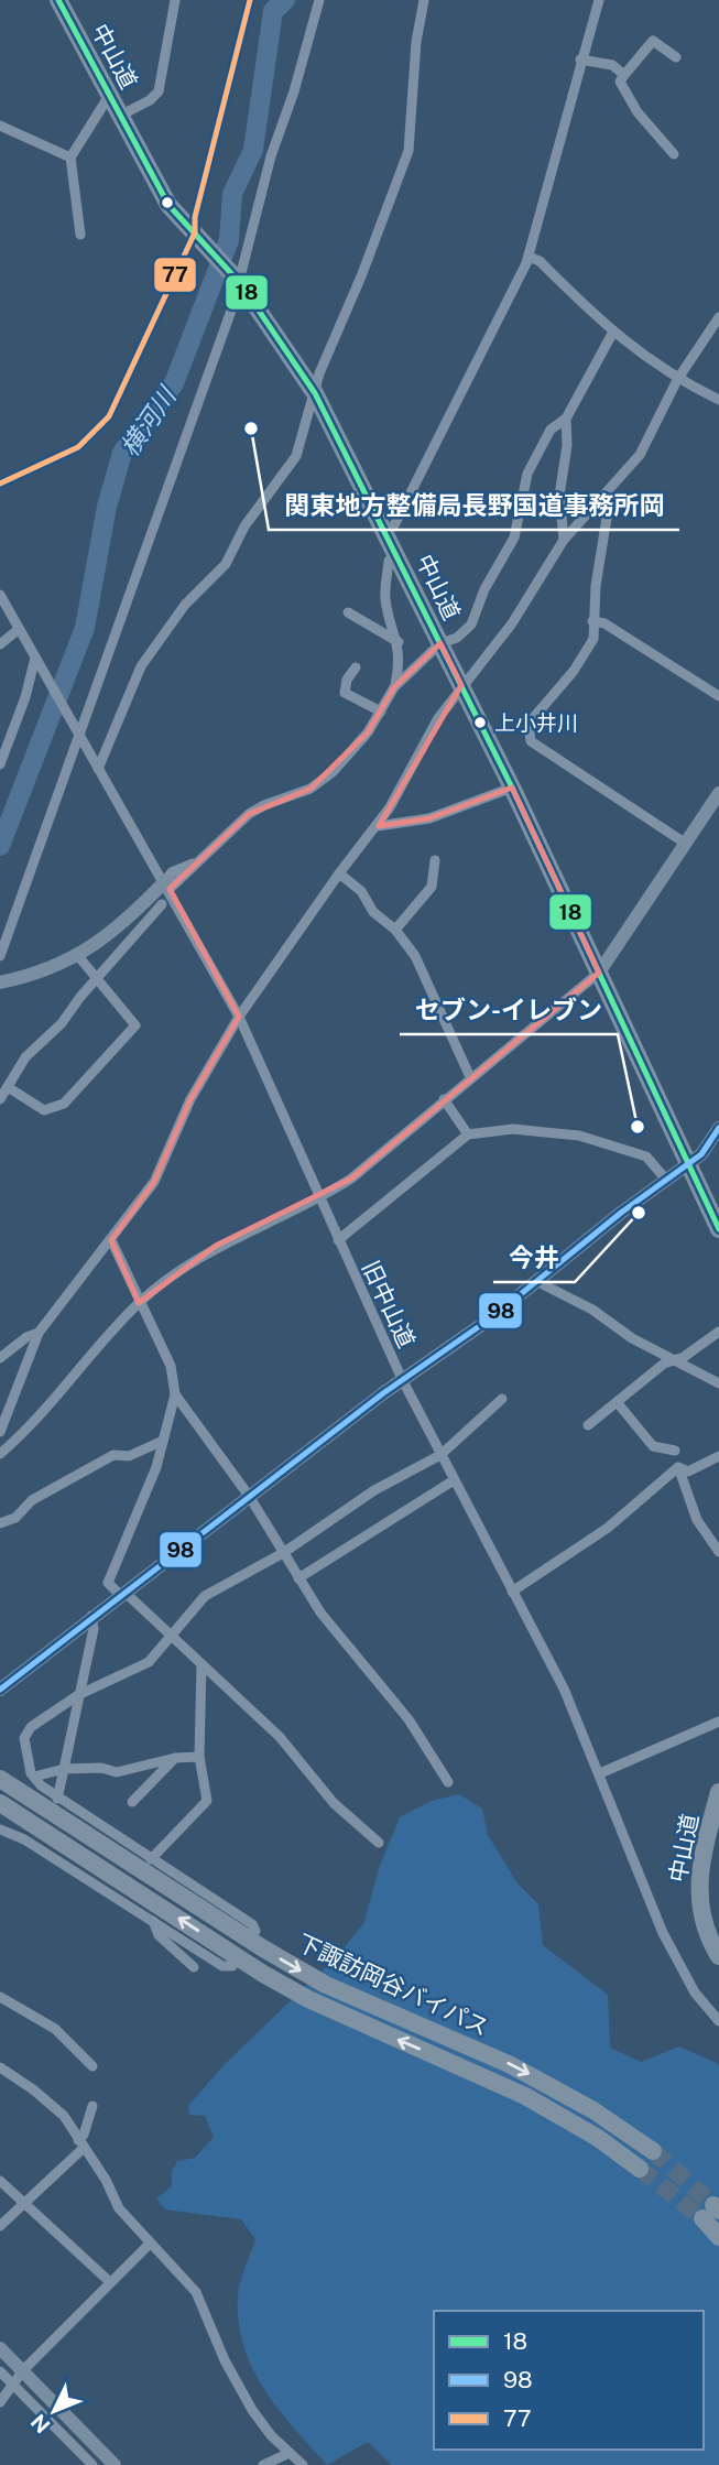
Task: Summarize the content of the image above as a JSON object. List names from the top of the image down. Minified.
{"streets":{"highway":["中山道","下諏訪岡谷バイパス"],"street":["旧中山道"]},"water":["横河川"],"places":["関東地方整備局長野国道事務所岡","上小井川","セブン-イレブン","今井"],"lines":["transit line 18","transit line 77","transit line 98"],"legend":["18","98","77"],"north":"bottom left"}
